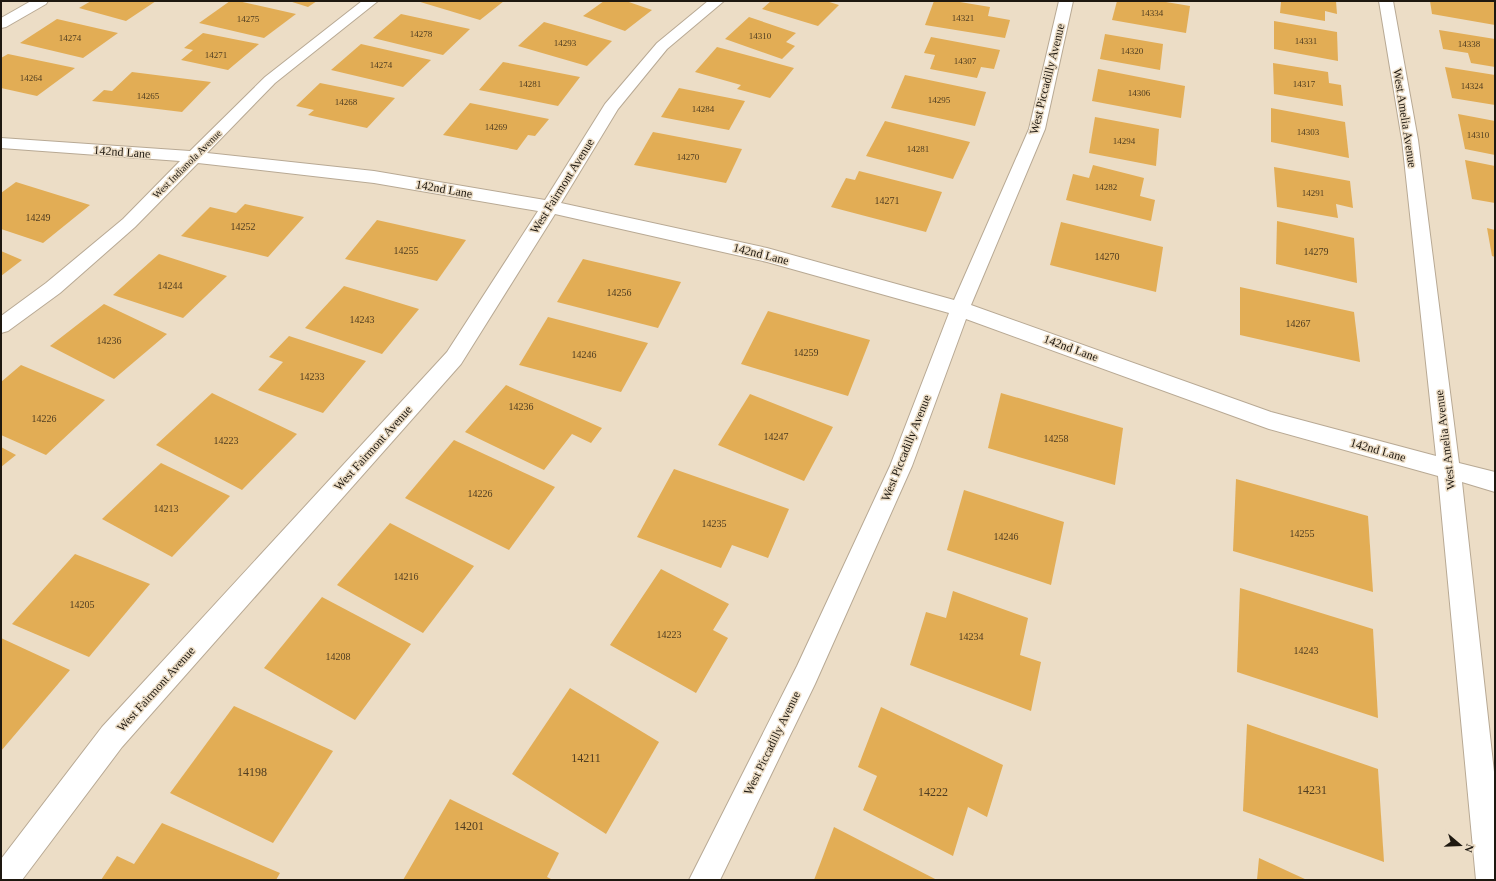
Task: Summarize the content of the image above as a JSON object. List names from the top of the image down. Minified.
{"streets":{"street":["West Piccadilly Avenue","West Amelia Avenue","142nd Lane","West Indianola Avenue","West Fairmont Avenue"]},"crossings":[["West Piccadilly Avenue","142nd Lane"],["West Amelia Avenue","142nd Lane"],["142nd Lane","West Indianola Avenue"],["142nd Lane","West Fairmont Avenue"]],"house_numbers":["14334","14321","14275","14278","14310","14274","14331","14293","14338","14320","14271","14307","14274","14264","14281","14317","14324","14306","14265","14295","14268","14284","14269","14303","14310","14294","14281","14270","14282","14291","14271","14249","14252","14255","14279","14270","14244","14256","14243","14267","14236","14259","14246","14233","14236","14226","14247","14258","14223","14226","14213","14235","14255","14246","14216","14205","14223","14234","14243","14208","14211","14198","14231","14222","14201"],"north":"right"}
